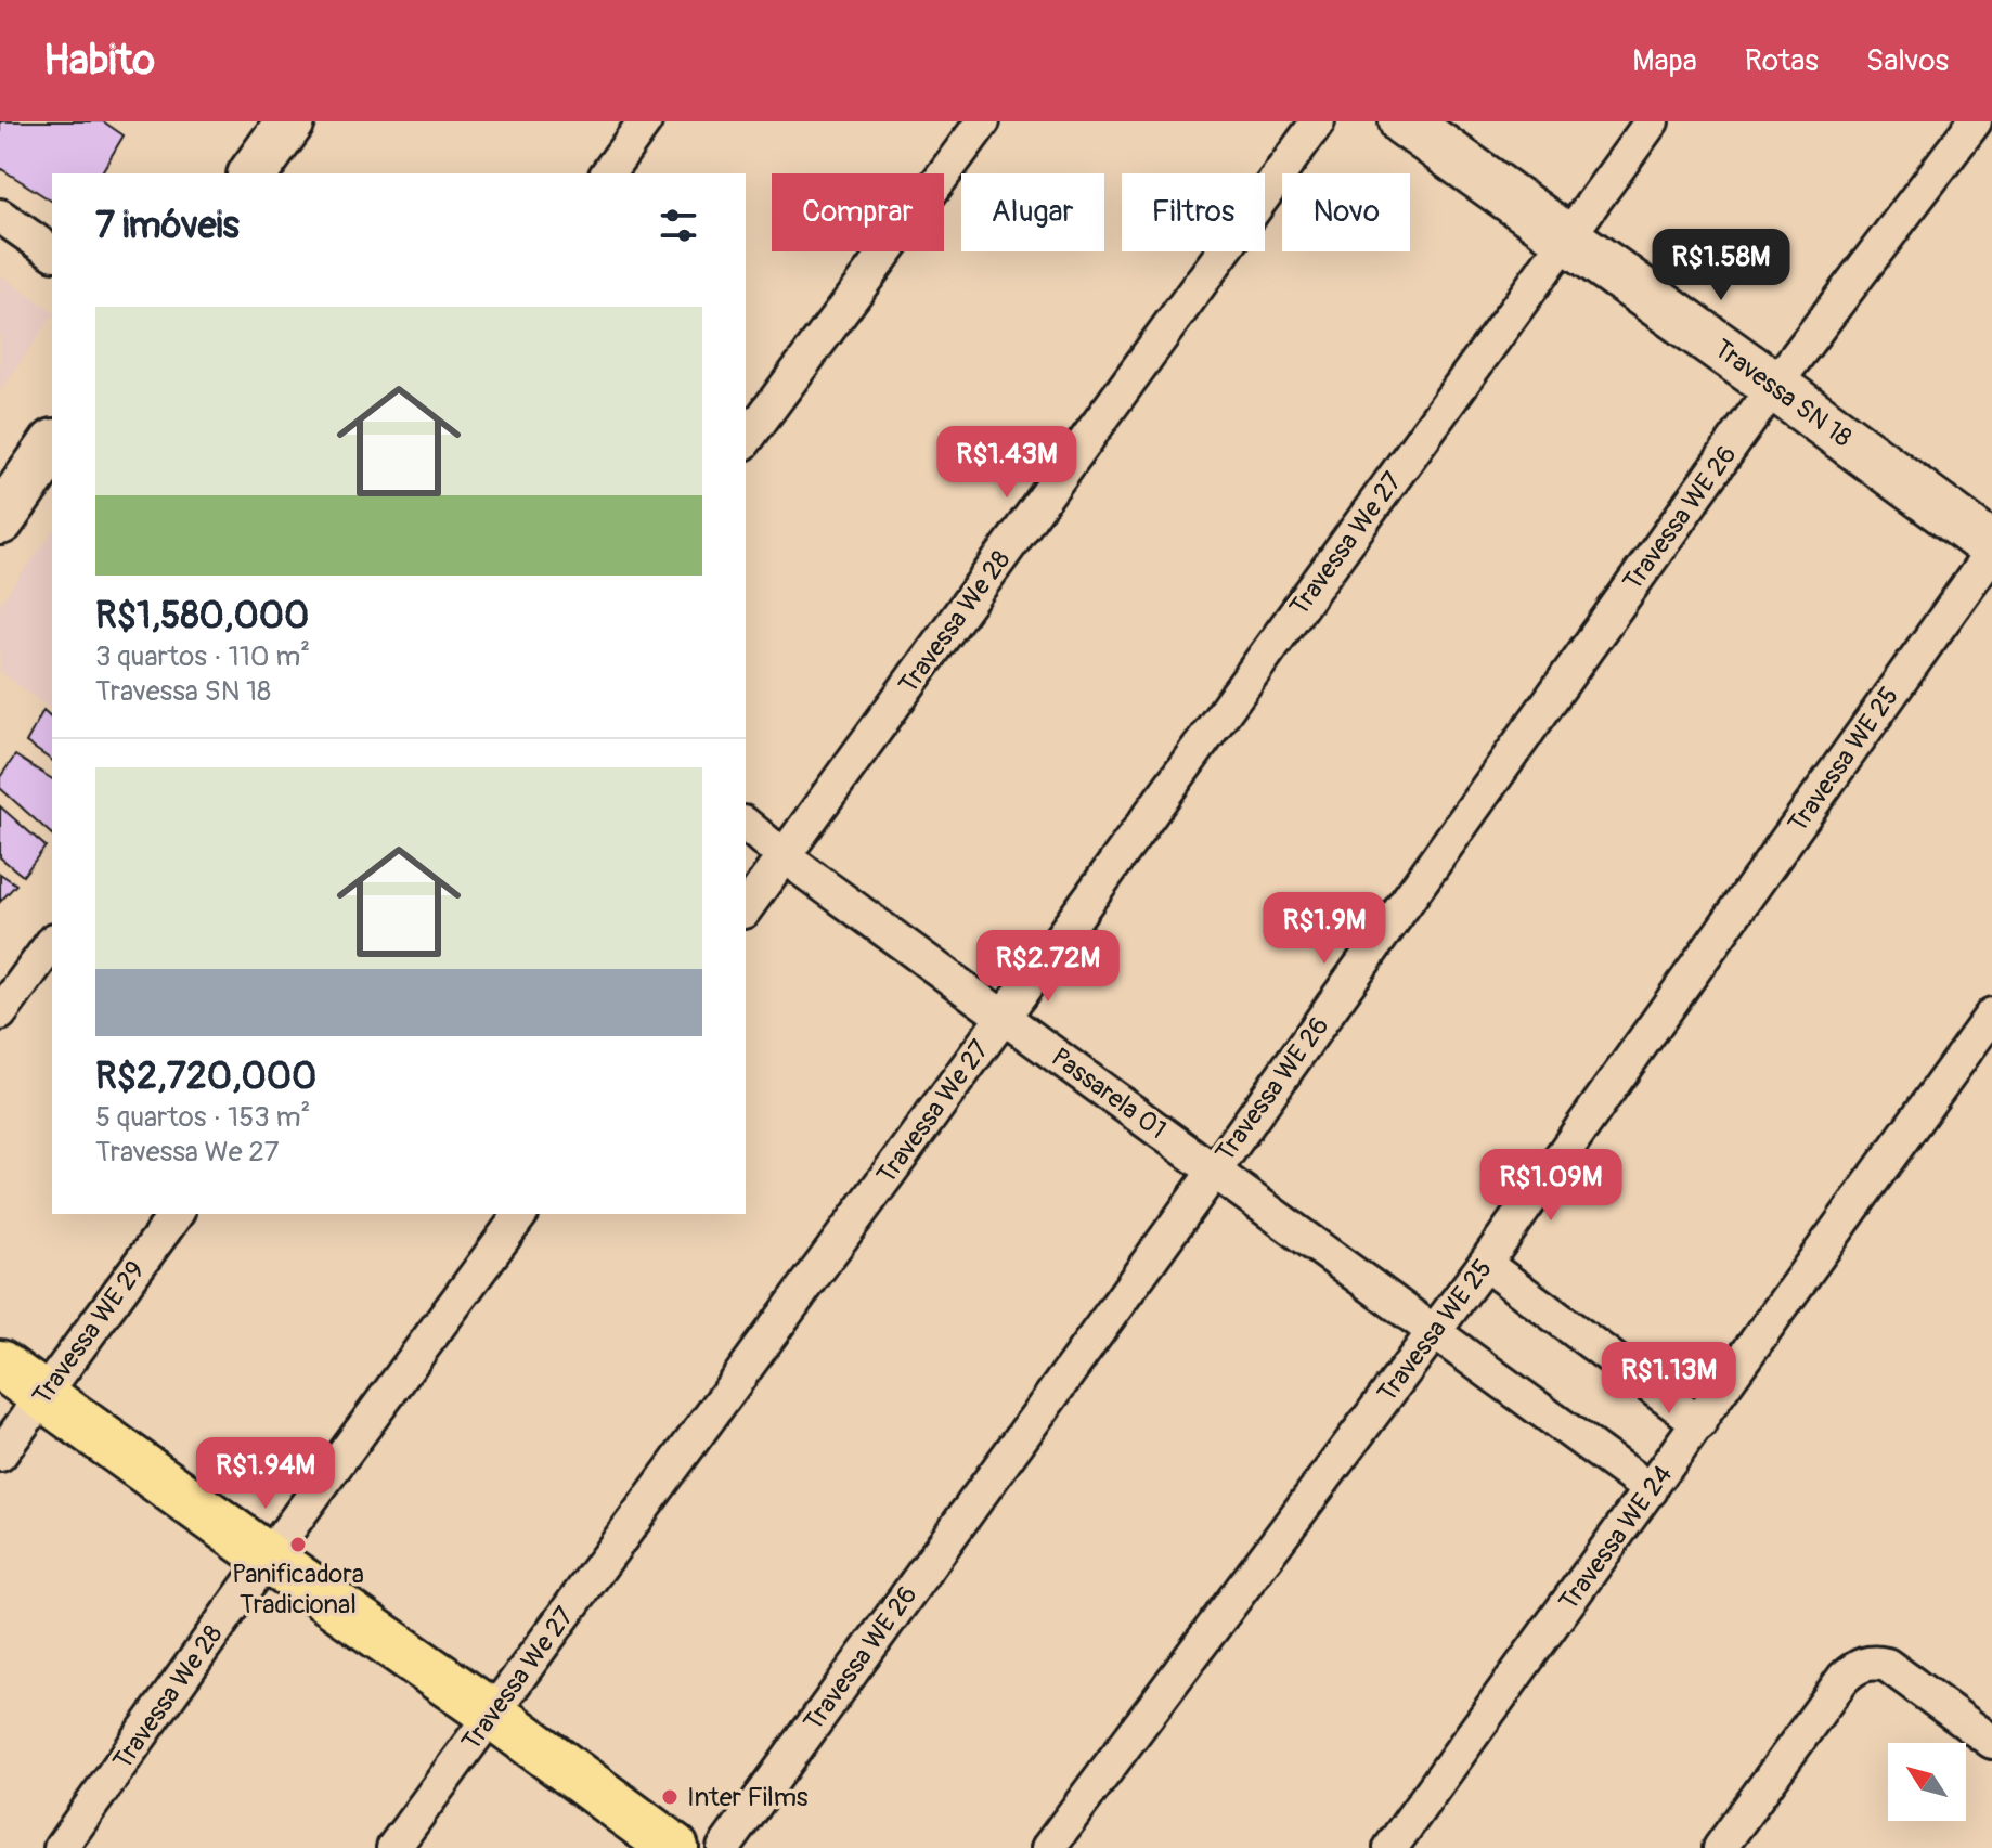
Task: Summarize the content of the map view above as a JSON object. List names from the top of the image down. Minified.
{"streets":{"street":["Travessa SN 18","Travessa WE 26","Travessa We 27","Travessa We 28","Travessa WE 25","Passarela 01","Travessa WE 29","Travessa WE 24"]},"crossings":[["Travessa SN 18","Travessa WE 26"],["Travessa SN 18","Travessa We 27"],["Travessa SN 18","Travessa WE 25"],["Travessa WE 26","Passarela 01"],["Travessa We 27","Passarela 01"],["Travessa We 28","Passarela 01"],["Travessa WE 25","Passarela 01"],["Passarela 01","Travessa WE 24"]],"places":["Panificadora Tradicional","Inter Films"],"north":"top left","page":{"header":"Habito","nav":["Mapa","Rotas","Salvos"],"chip":["Comprar","Alugar","Filtros","Novo"],"heading":"7 imóveis","price":["R$1.58M","R$1.43M","R$1.9M","R$2.72M","R$1.09M","R$1.13M","R$1.94M"],"list":[{"name":"R$1,580,000","note":"3 quartos · 110 m² · Travessa SN 18"},{"name":"R$2,720,000","note":"5 quartos · 153 m² · Travessa We 27"}]}}
